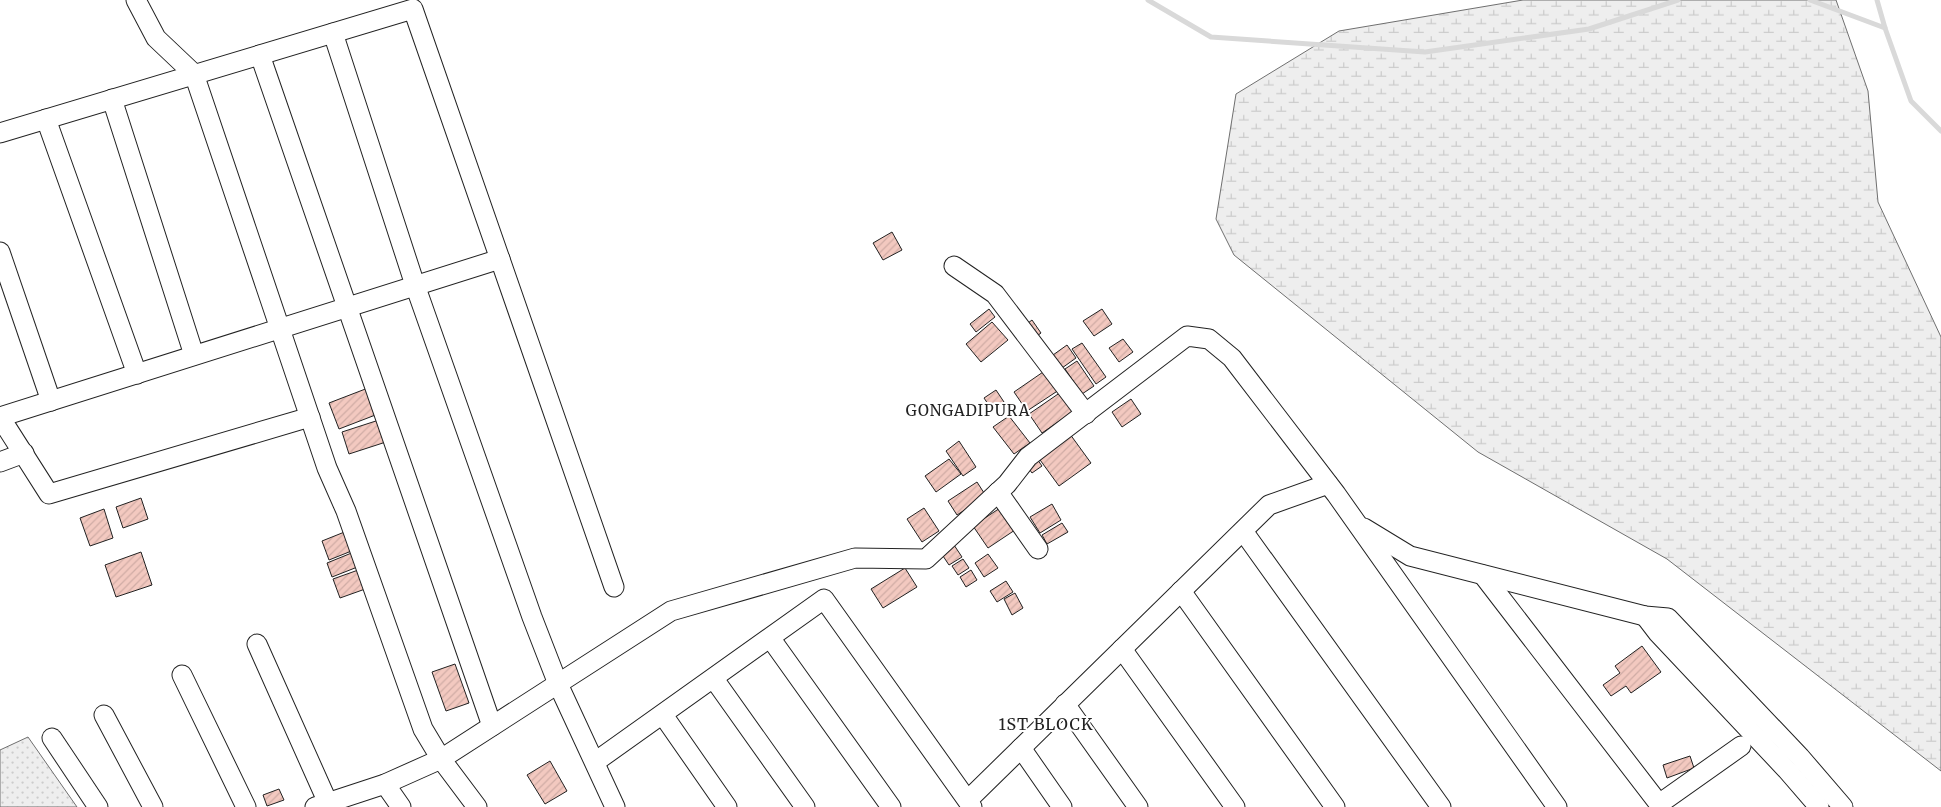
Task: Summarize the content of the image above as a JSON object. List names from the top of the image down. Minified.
{"districts":["GONGADIPURA","1ST BLOCK"]}
